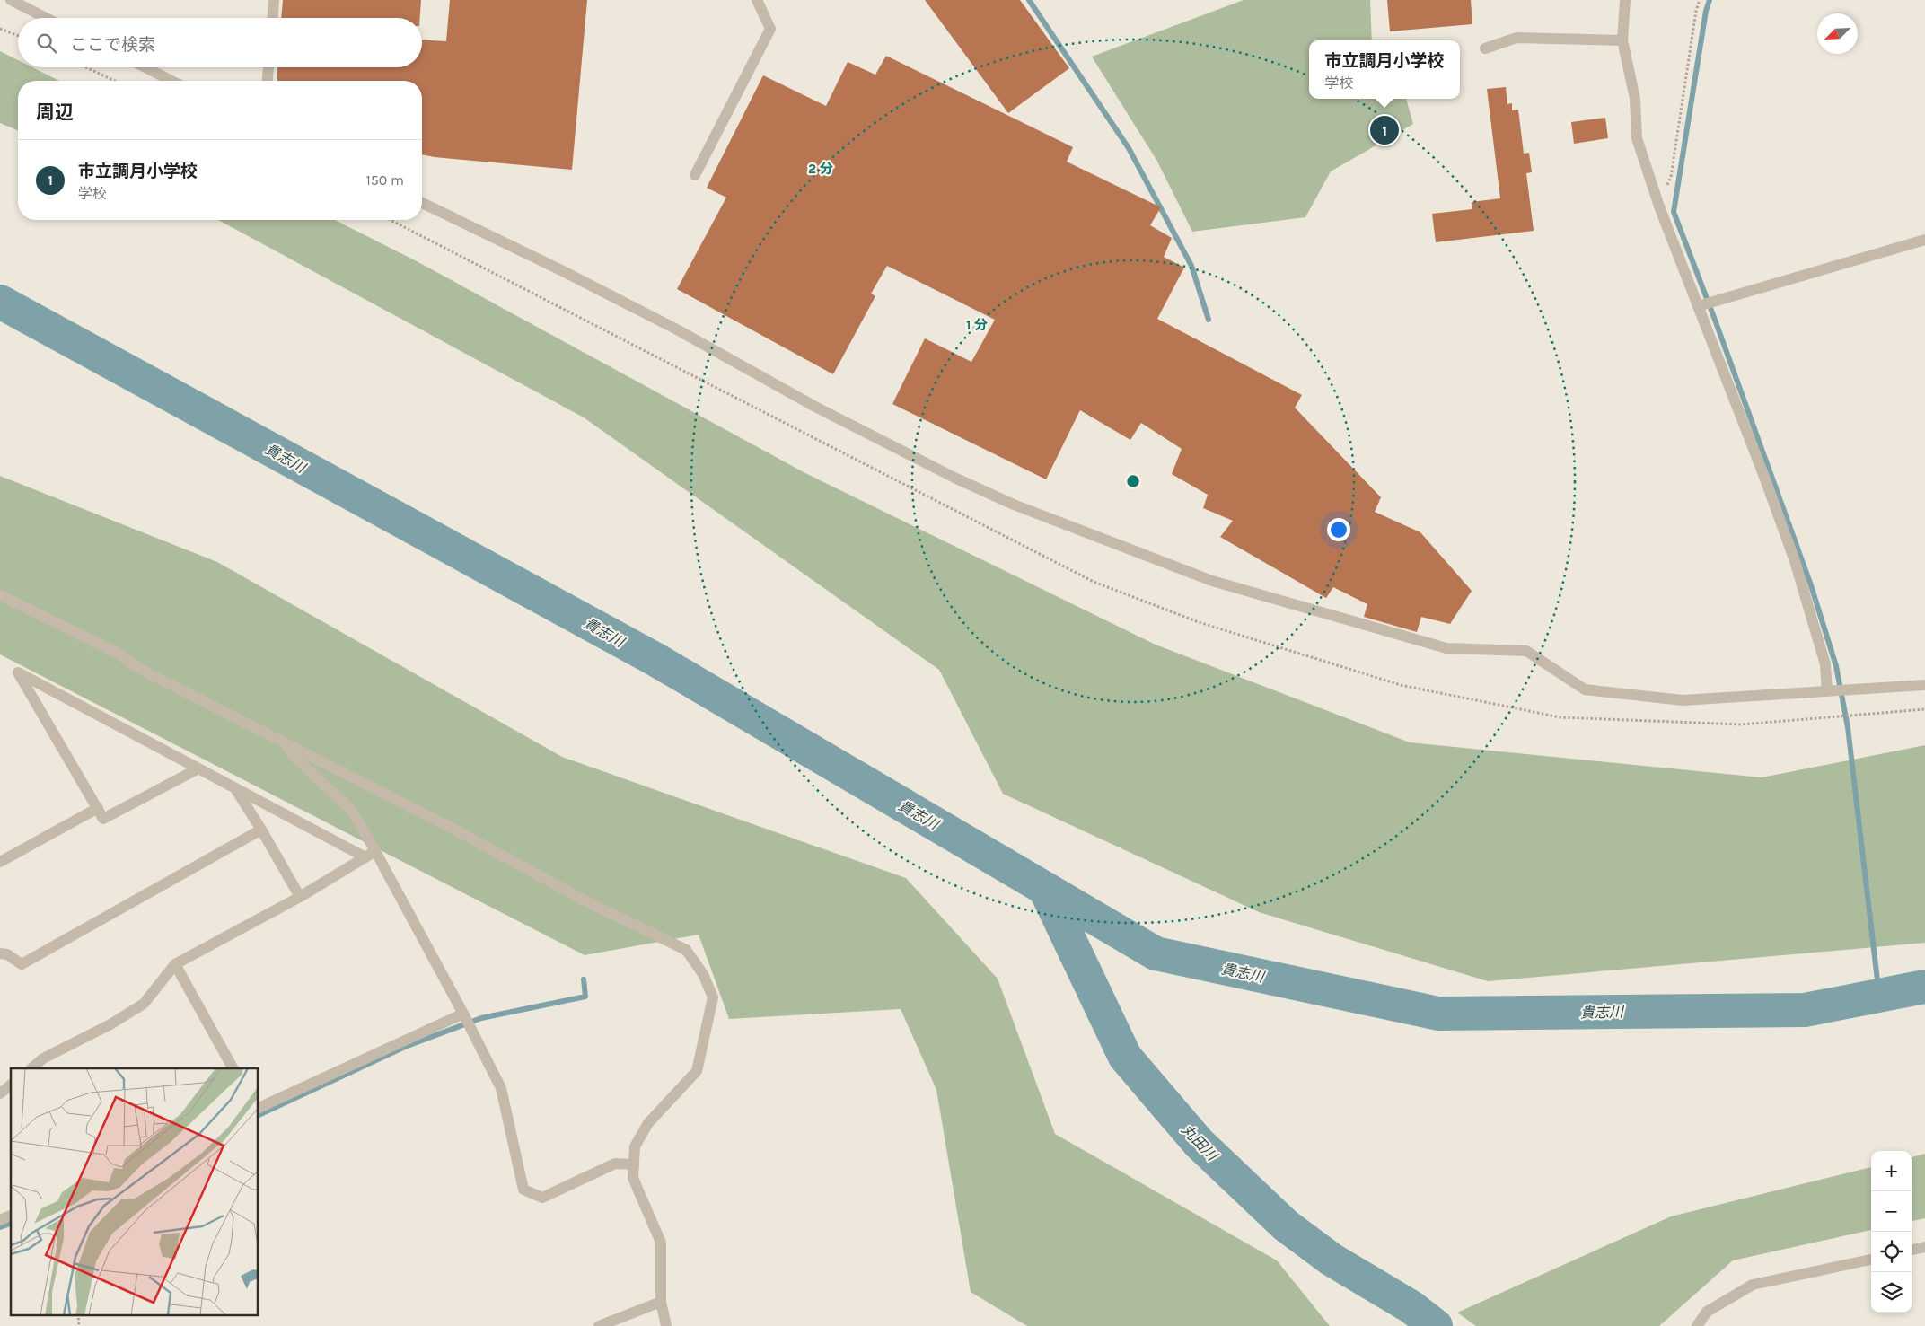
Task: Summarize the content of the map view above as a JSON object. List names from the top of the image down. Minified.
{"water":["貴志川","丸田川"],"north":"bottom left","page":{"search":"ここで検索","popup":["市立調月小学校","学校"],"heading":"周辺","pins":"1","list":[{"mark":"1","name":"市立調月小学校","note":"学校","value":"150 m"}],"map_buttons":["+","−"]},"rings":["2 分","1 分"]}
